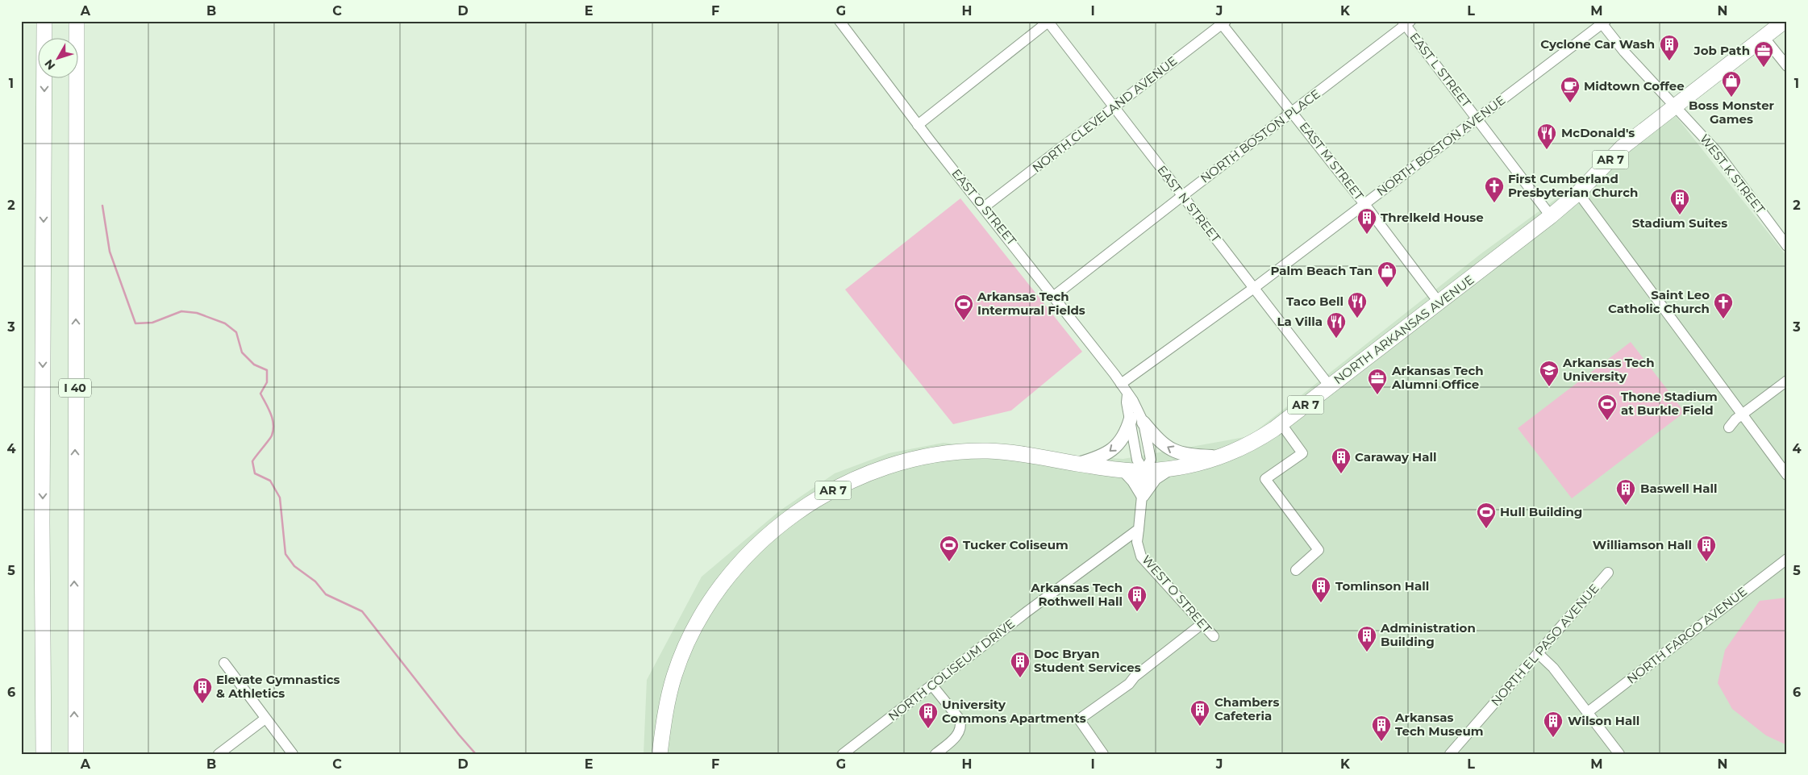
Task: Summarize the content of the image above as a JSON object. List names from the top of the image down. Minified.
{"streets":{"highway":["AR 7","NORTH ARKANSAS AVENUE","I 40"],"street":["EAST L STREET","NORTH CLEVELAND AVENUE","NORTH BOSTON PLACE","NORTH BOSTON AVENUE","EAST M STREET","WEST K STREET","EAST N STREET","EAST O STREET","WEST O STREET","NORTH FARGO AVENUE","NORTH EL PASO AVENUE","NORTH COLISEUM DRIVE"]},"crossings":[["EAST L STREET","NORTH BOSTON PLACE"],["EAST L STREET","NORTH BOSTON AVENUE"],["EAST L STREET","NORTH ARKANSAS AVENUE"],["NORTH CLEVELAND AVENUE","EAST M STREET"],["NORTH CLEVELAND AVENUE","EAST N STREET"],["NORTH CLEVELAND AVENUE","EAST O STREET"],["NORTH BOSTON PLACE","EAST M STREET"],["NORTH BOSTON PLACE","EAST N STREET"],["NORTH BOSTON PLACE","EAST O STREET"],["NORTH BOSTON AVENUE","EAST M STREET"],["NORTH BOSTON AVENUE","WEST K STREET"],["NORTH BOSTON AVENUE","EAST N STREET"],["NORTH BOSTON AVENUE","EAST O STREET"],["EAST M STREET","NORTH ARKANSAS AVENUE"],["WEST K STREET","NORTH ARKANSAS AVENUE"],["EAST N STREET","NORTH ARKANSAS AVENUE"],["EAST O STREET","NORTH ARKANSAS AVENUE"],["EAST O STREET","WEST O STREET"],["WEST O STREET","NORTH COLISEUM DRIVE"]],"places":{"building":["Cyclone Car Wash","Stadium Suites","Threlkeld House","Caraway Hall","Baswell Hall","Williamson Hall","Tomlinson Hall","Arkansas Tech Rothwell Hall","Administration Building","Doc Bryan Student Services","Elevate Gymnastics & Athletics","Chambers Cafeteria","University Commons Apartments","Wilson Hall","Arkansas Tech Museum"],"office":["Job Path","Arkansas Tech Alumni Office"],"shop":["Boss Monster Games","Palm Beach Tan"],"cafe":["Midtown Coffee"],"restaurant":["McDonald's","Taco Bell","La Villa"],"church":["First Cumberland Presbyterian Church","Saint Leo Catholic Church"],"sports":["Arkansas Tech Intermural Fields","Thone Stadium at Burkle Field","Hull Building","Tucker Coliseum"],"school or university":["Arkansas Tech University"]},"north":"bottom left","grid":{"columns":["A","B","C","D","E","F","G","H","I","J","K","L","M","N"],"rows":["1","2","3","4","5","6"]}}
